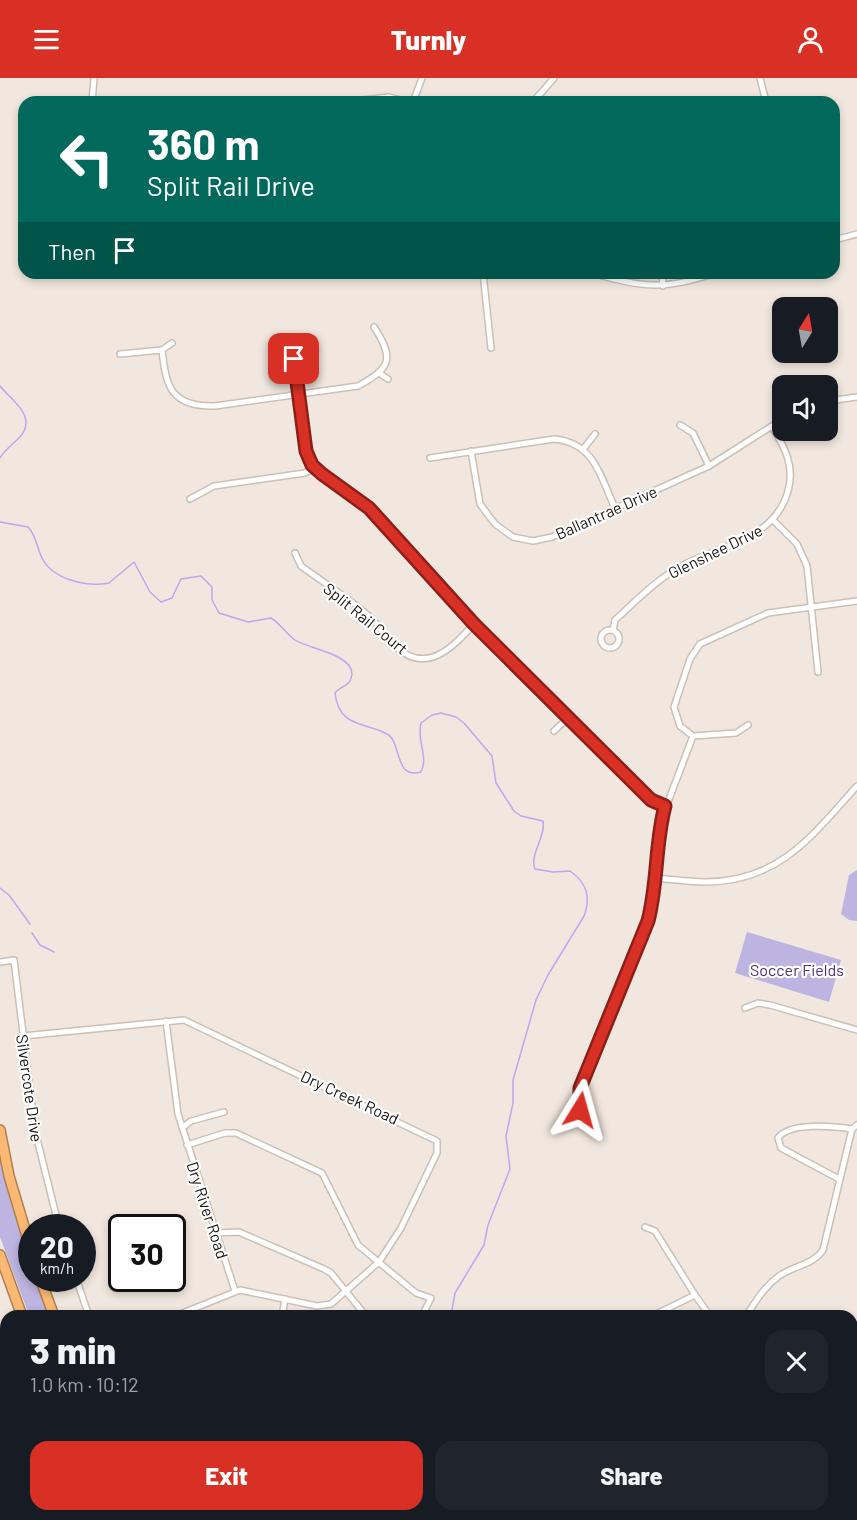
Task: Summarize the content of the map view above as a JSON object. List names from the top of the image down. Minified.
{"streets":{"street":["Ballantrae Drive","Glenshee Drive","Split Rail Court","Silvercote Drive","Dry Creek Road","Dry River Road"]},"crossings":[["Silvercote Drive","Dry Creek Road"],["Dry Creek Road","Dry River Road"]],"parks":["Soccer Fields"],"north":"top","page":{"header":"Turnly","turn":["360 m","Split Rail Drive"],"then":"Then","speed":"20 km/h","limit":"30","heading":["3 min","1.0 km · 10:12"],"buttons":["Exit","Share"]}}
